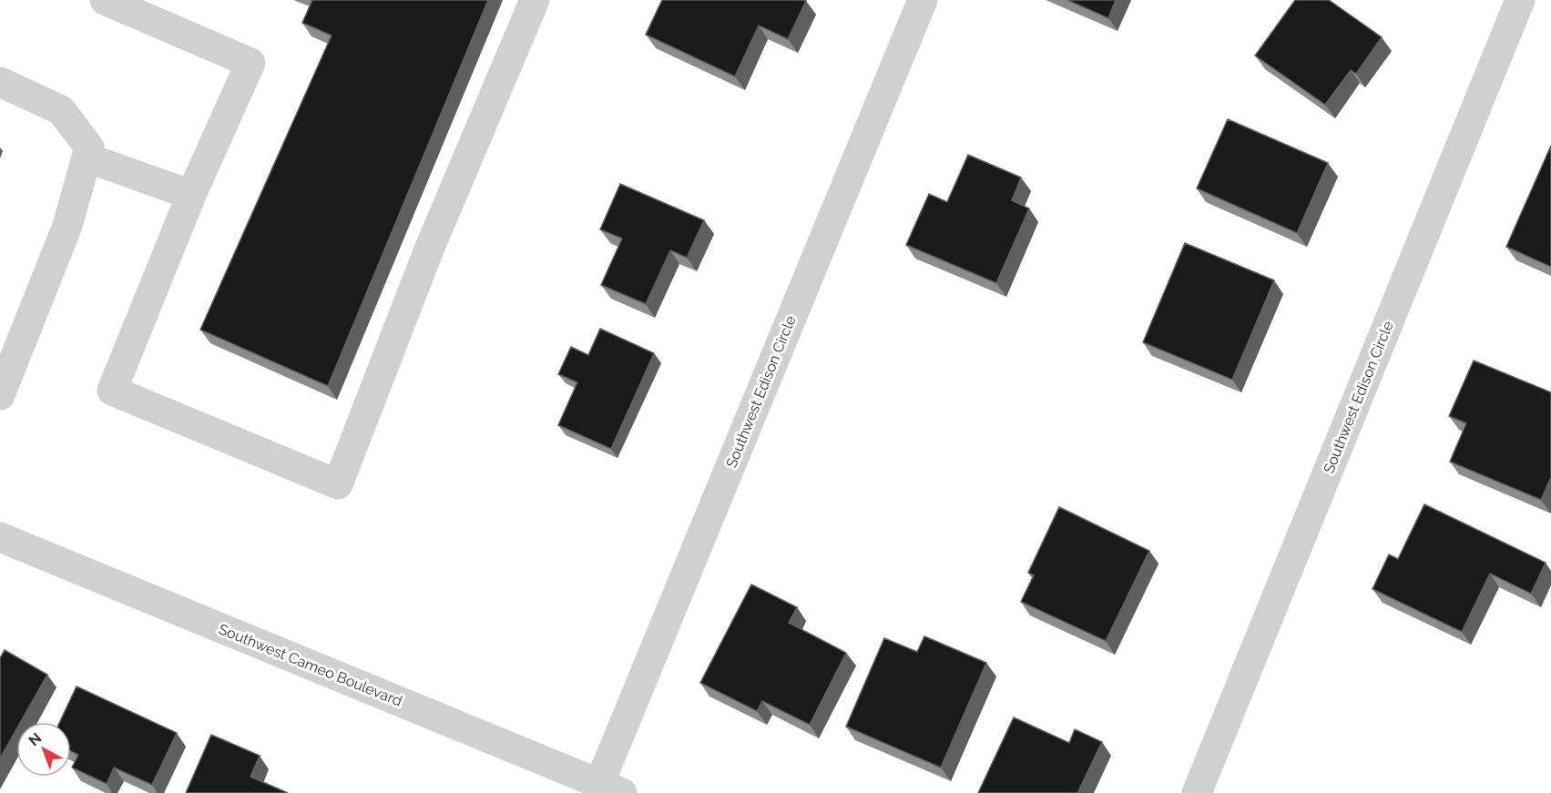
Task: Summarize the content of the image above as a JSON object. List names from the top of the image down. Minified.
{"streets":{"street":["Southwest Edison Circle","Southwest Cameo Boulevard"]},"crossings":[["Southwest Edison Circle","Southwest Cameo Boulevard"]],"north":"top left"}
